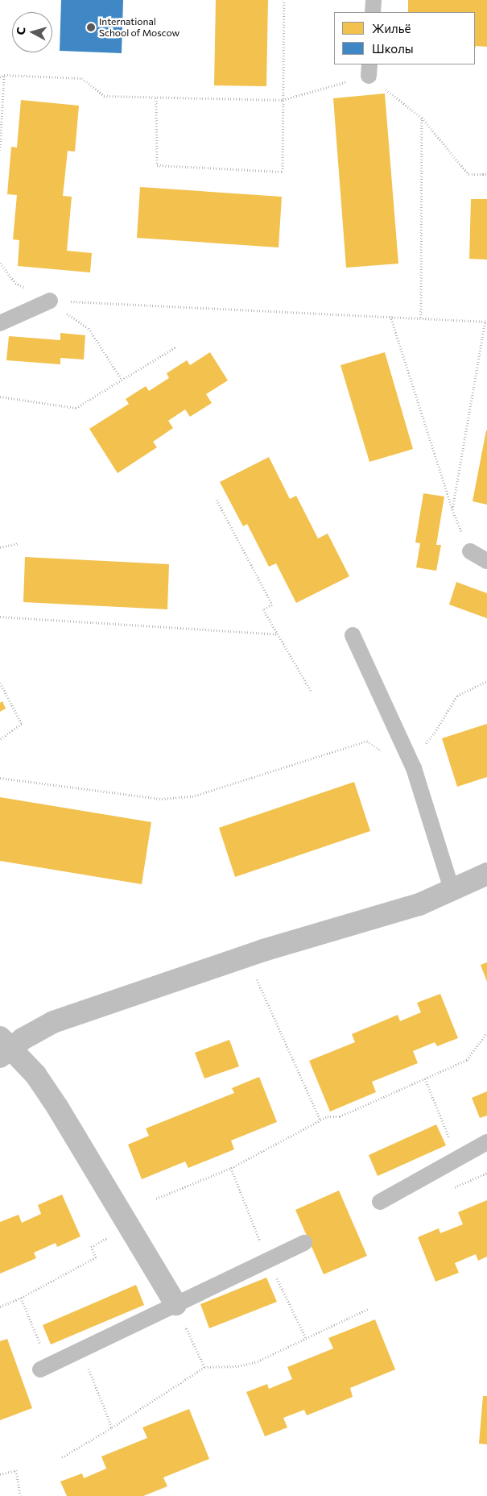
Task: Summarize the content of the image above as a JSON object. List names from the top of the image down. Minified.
{"places":["International School of Moscow"],"legend":["Жильё","Школы"],"north":"left"}
